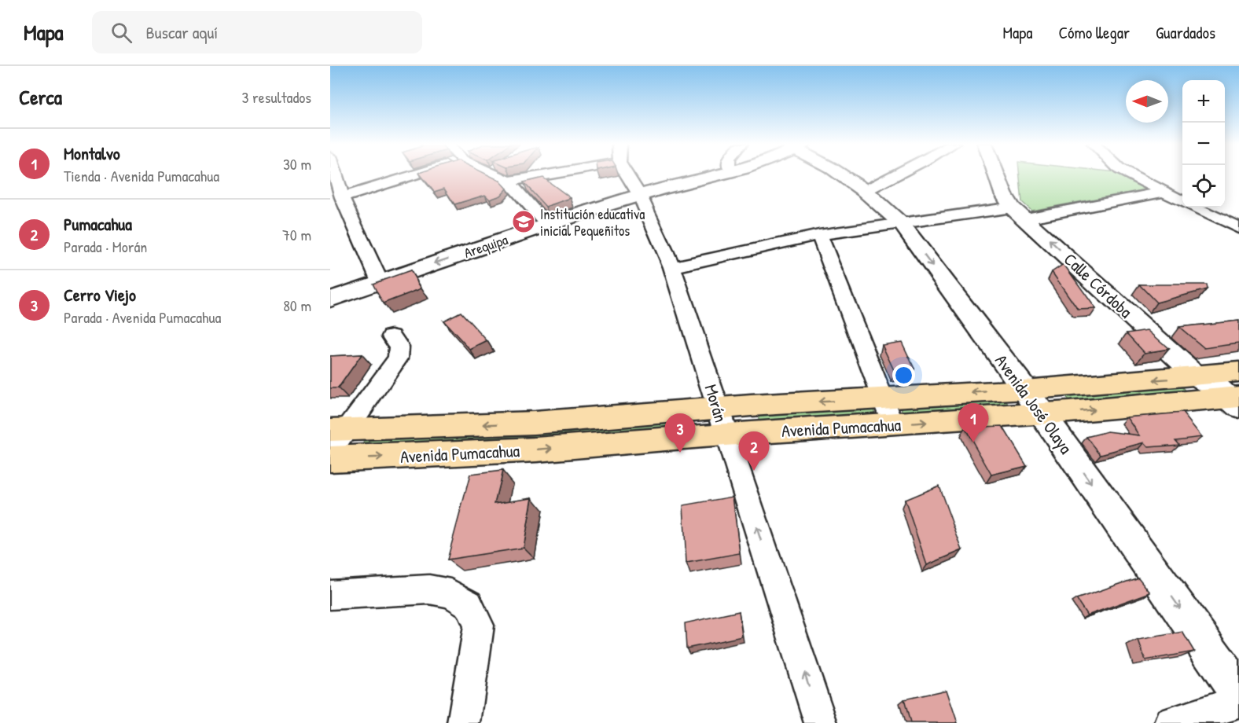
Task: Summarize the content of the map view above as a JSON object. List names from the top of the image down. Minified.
{"streets":{"main road":["Avenida Pumacahua"],"street":["Arequipa","Calle Córdoba","Morán","Avenida José Olaya"]},"crossings":[["Arequipa","Morán"],["Calle Córdoba","Avenida Pumacahua"],["Morán","Avenida Pumacahua"],["Avenida José Olaya","Avenida Pumacahua"]],"one_way":["Morán","Avenida José Olaya"],"places":{"school or university":["Institución educativa inicial Pequeñitos"]},"north":"left","page":{"header":"Mapa","search":"Buscar aquí","nav":["Mapa","Cómo llegar","Guardados"],"heading":["Cerca","3 resultados"],"map_buttons":["+","−"],"list":[{"mark":"1","name":"Montalvo","note":"Tienda · Avenida Pumacahua","value":"30 m"},{"mark":"2","name":"Pumacahua","note":"Parada · Morán","value":"70 m"},{"mark":"3","name":"Cerro Viejo","note":"Parada · Avenida Pumacahua","value":"80 m"}],"pins":["1","3","2"]}}
